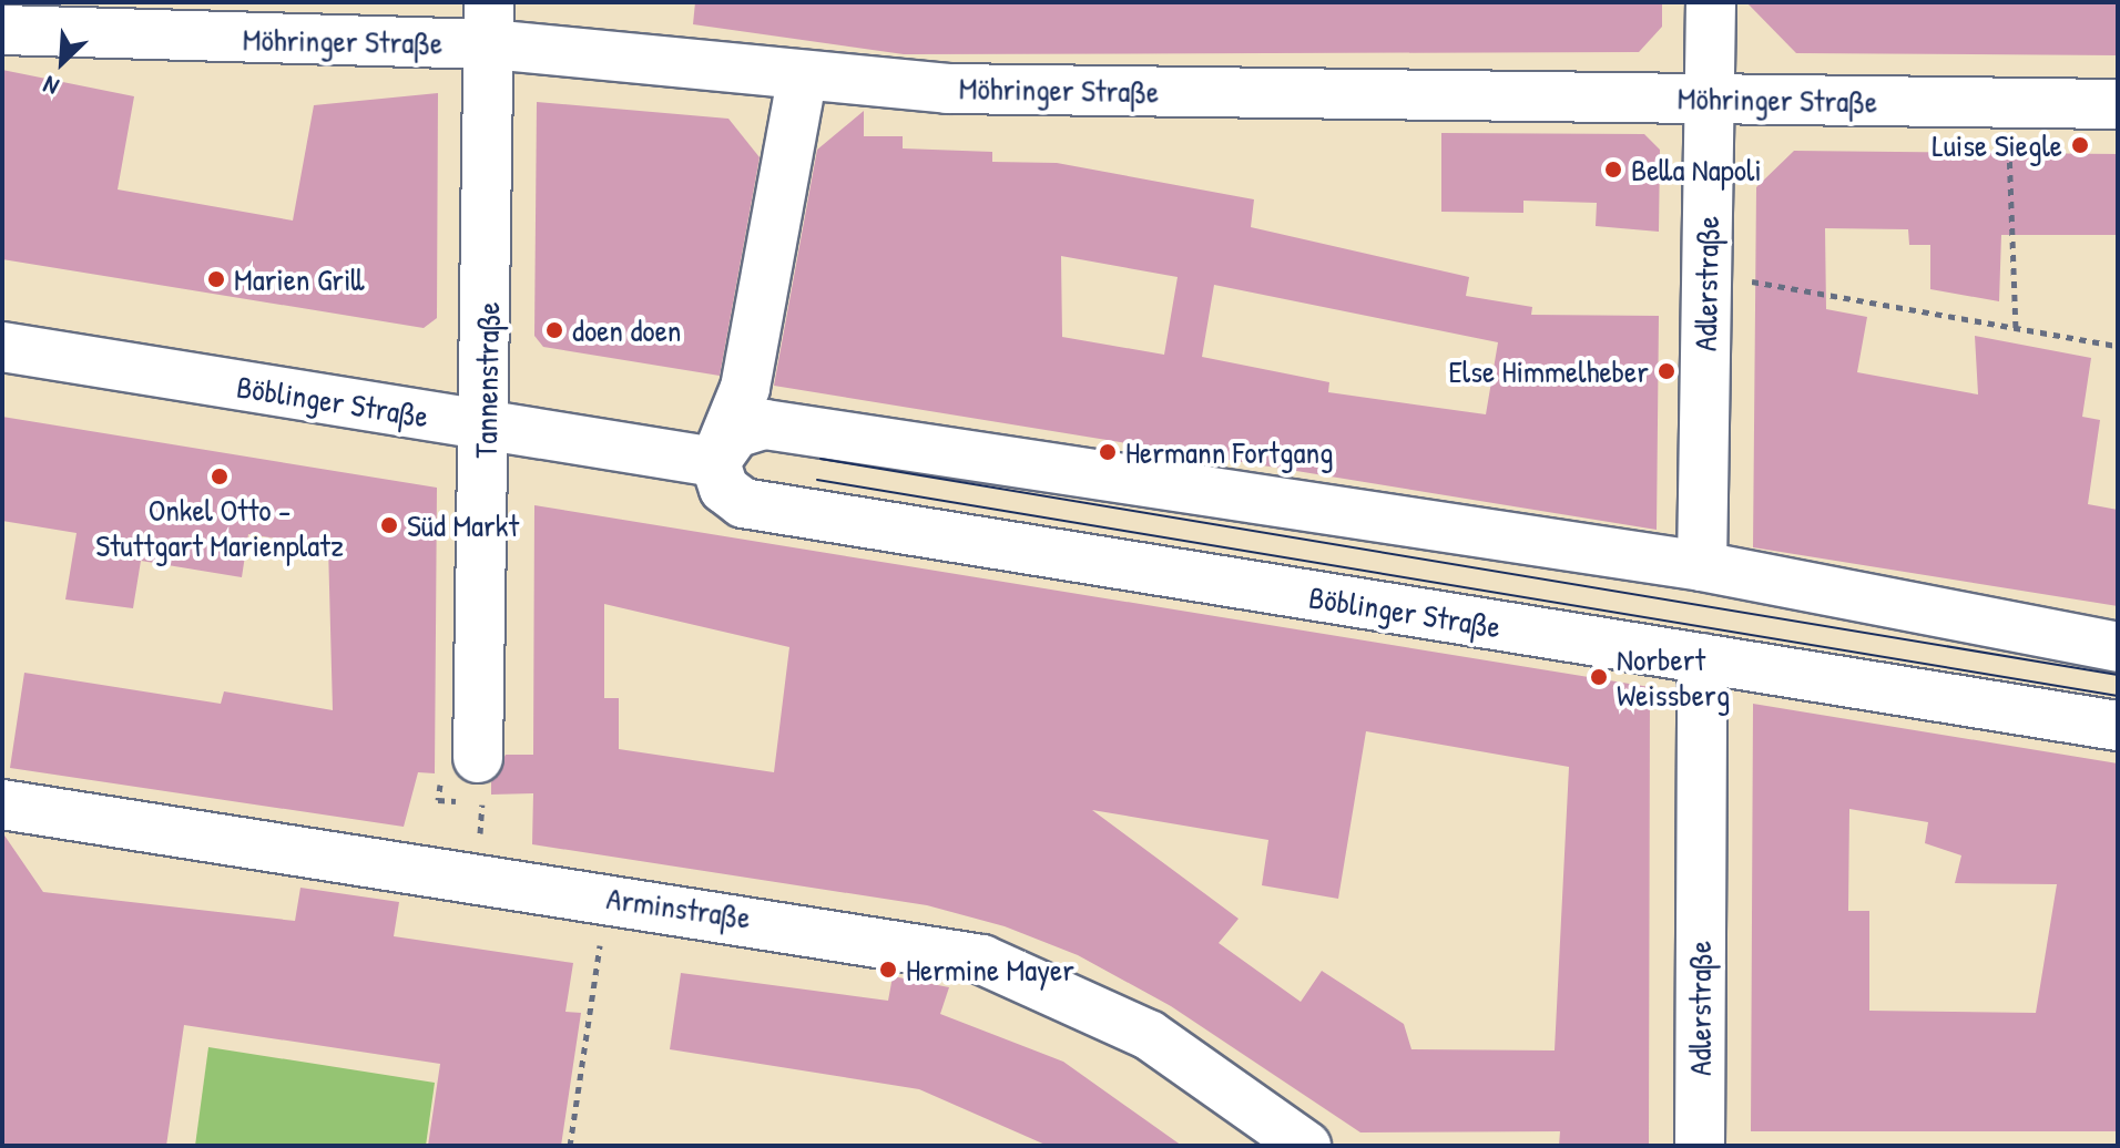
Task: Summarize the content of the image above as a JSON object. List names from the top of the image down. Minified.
{"streets":{"street":["Möhringer Straße","Adlerstraße","Tannenstraße","Böblinger Straße","Arminstraße"]},"crossings":[["Möhringer Straße","Adlerstraße"],["Möhringer Straße","Tannenstraße"],["Adlerstraße","Böblinger Straße"],["Tannenstraße","Böblinger Straße"]],"places":["Luise Siegle","Bella Napoli","Marien Grill","doen doen","Else Himmelheber","Hermann Fortgang","Onkel Otto - Stuttgart Marienplatz","Süd Markt","Norbert Weissberg","Hermine Mayer"],"north":"bottom left"}
